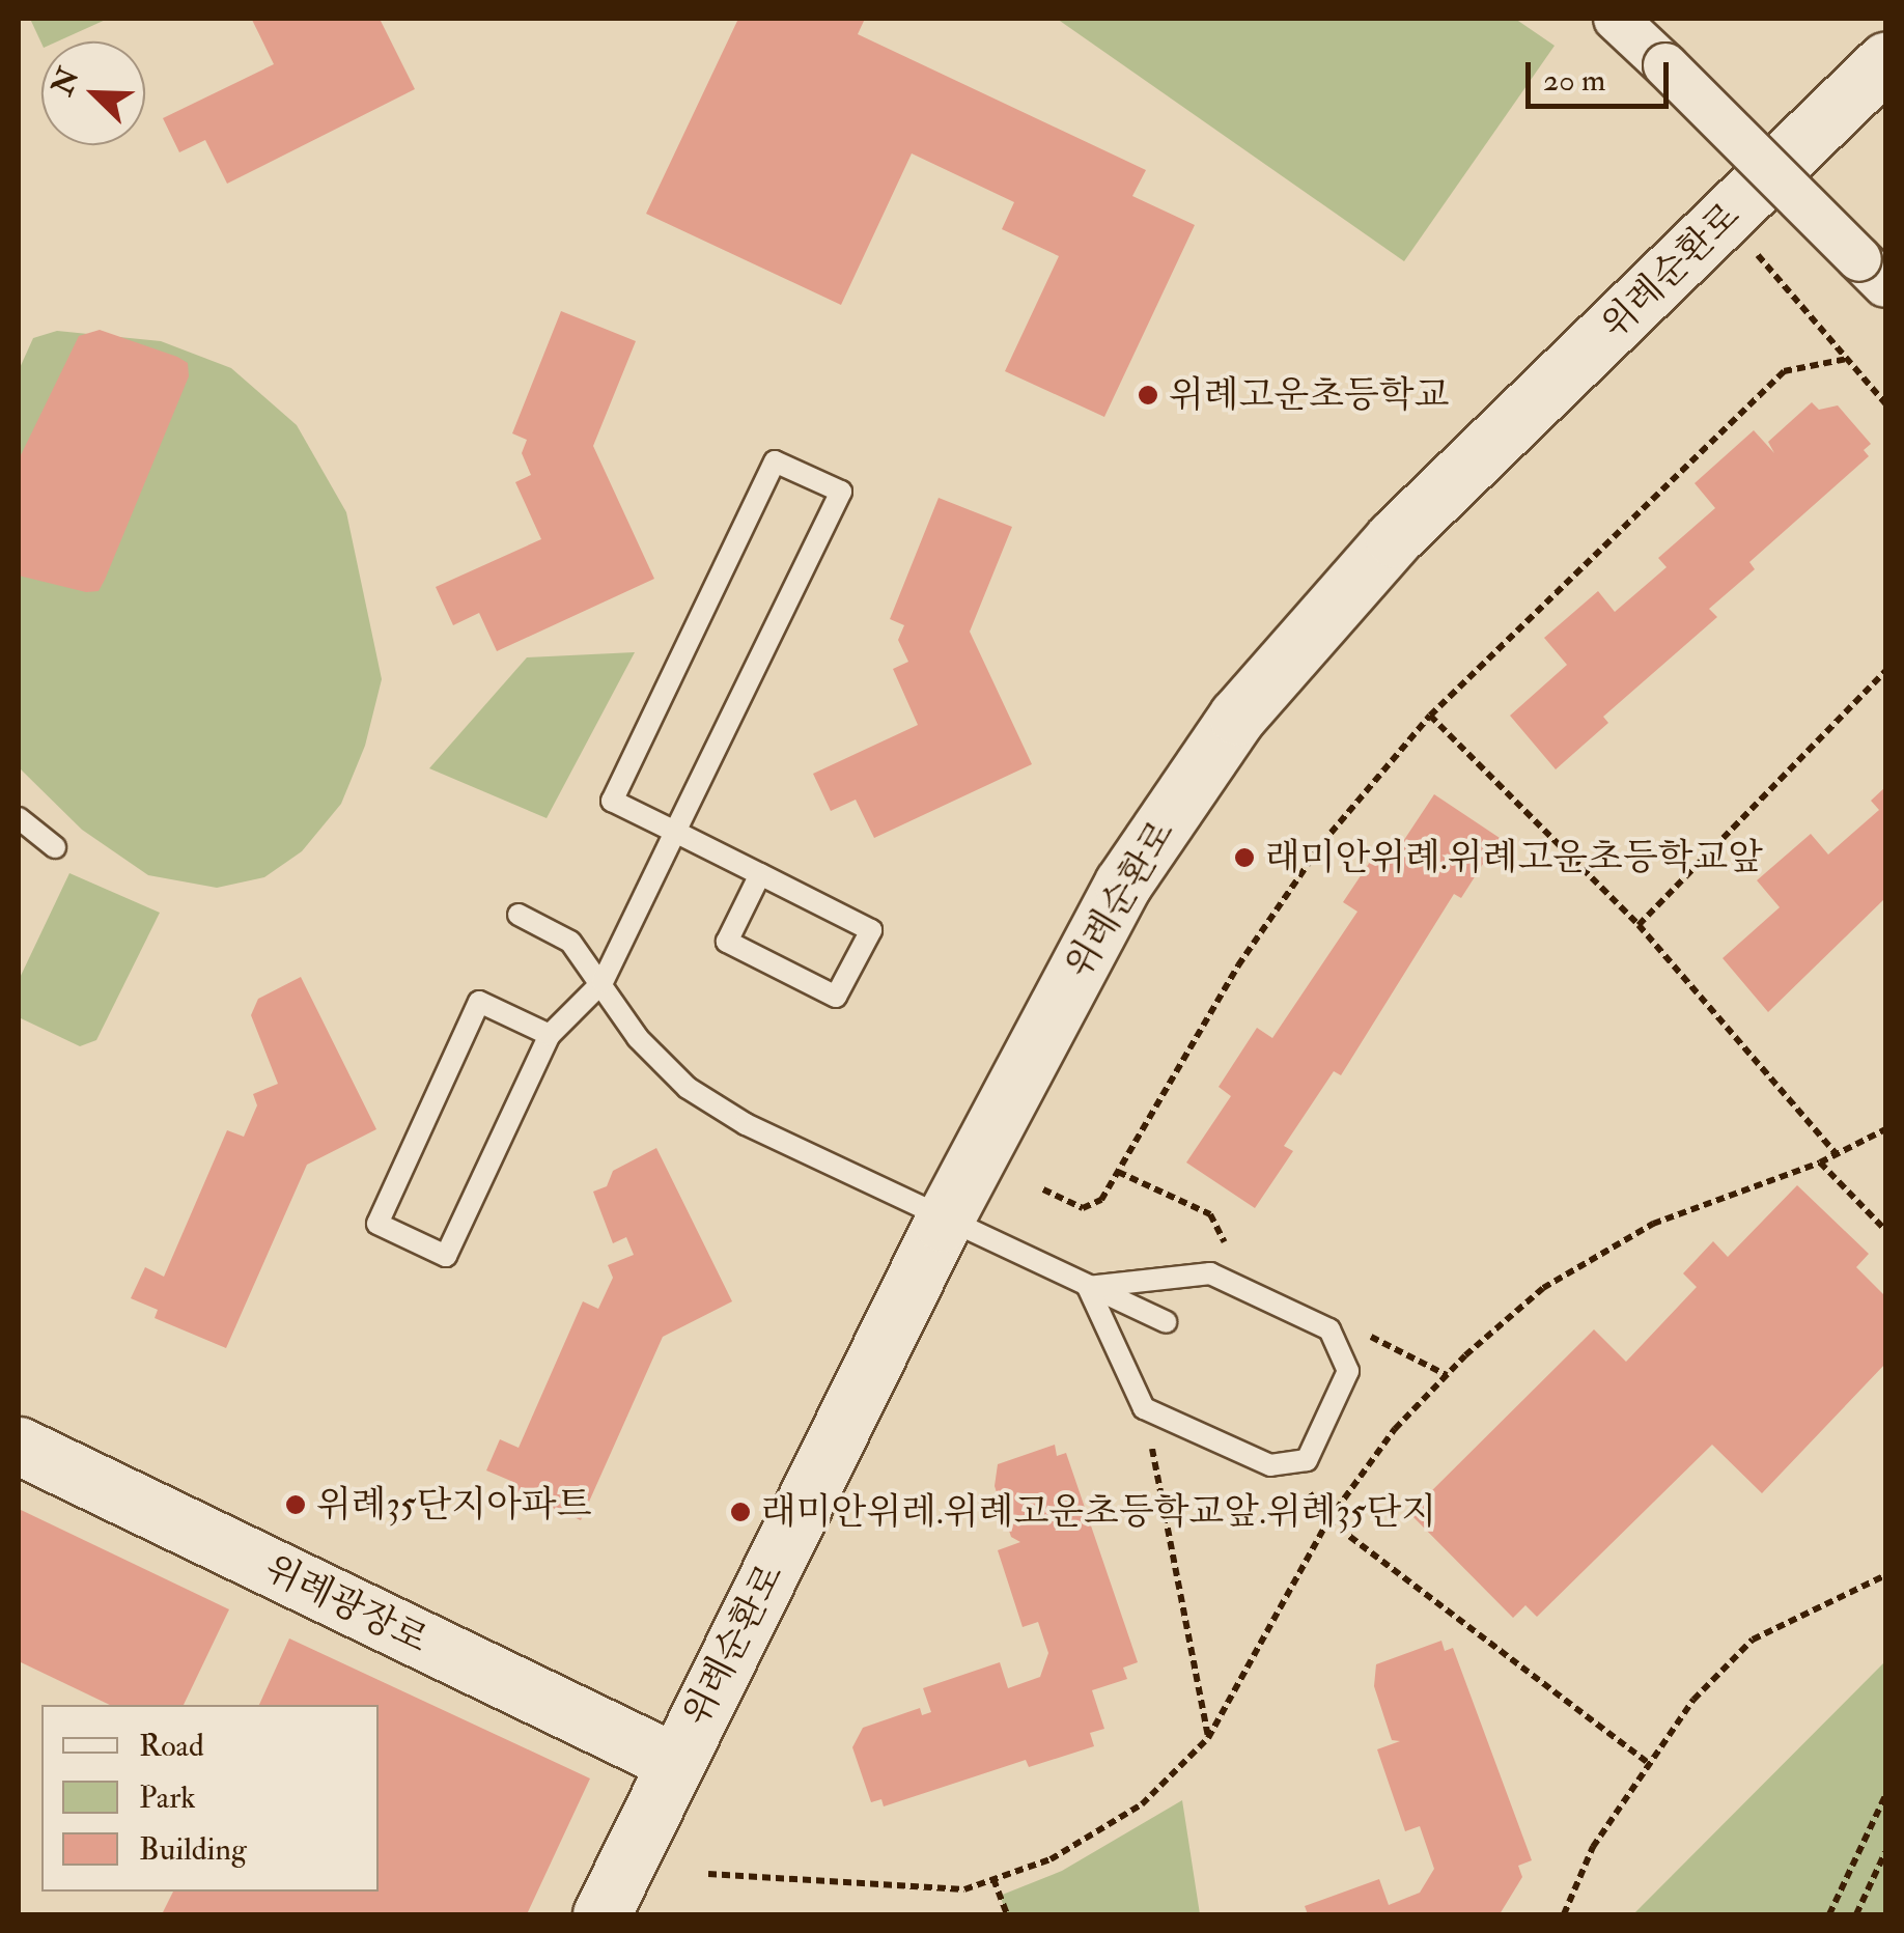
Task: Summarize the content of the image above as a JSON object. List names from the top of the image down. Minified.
{"streets":{"street":["위례순환로","위례광장로"]},"crossings":[["위례순환로","위례광장로"]],"places":["위례고운초등학교","래미안위례.위례고운초등학교앞","위례35단지아파트","래미안위레.위례고운초등학교앞.위례35단지"],"legend":["Road","Park","Building"],"scale_bar":"20 m","north":"top left"}
